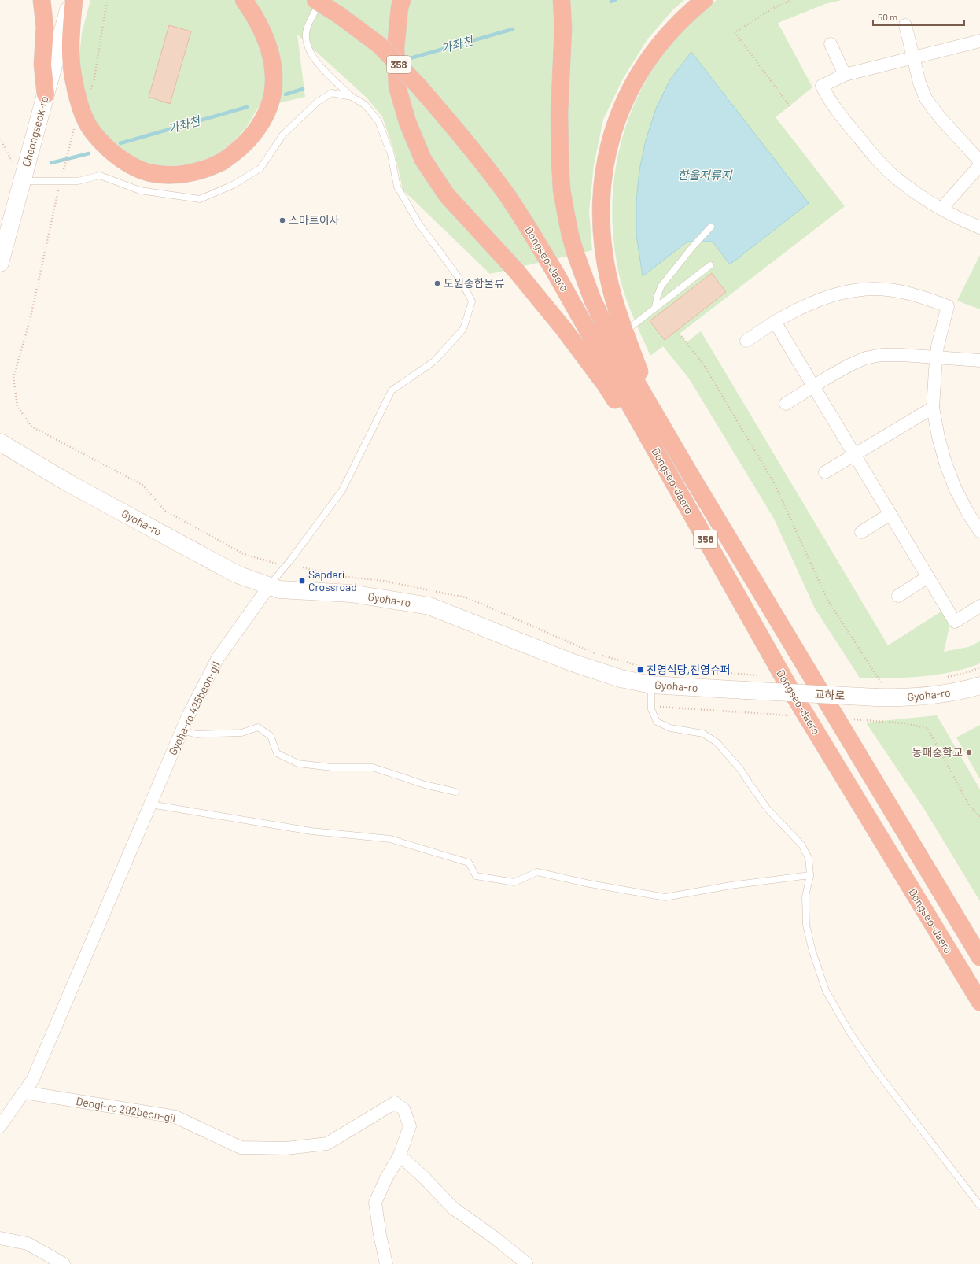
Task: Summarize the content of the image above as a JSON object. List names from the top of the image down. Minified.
{"streets":{"highway":["358","Dongseo-daero"],"street":["Cheongseok-ro","Gyoha-ro","교하로","Gyoha-ro 425beon-gil","Deogi-ro 292beon-gil"]},"crossings":[["Gyoha-ro","교하로"],["Gyoha-ro","Gyoha-ro 425beon-gil"]],"water":["가좌천","한울저류지"],"places":{"other":["스마트이사","도원종합물류","동패중학교"],"transit":["Sapdari Crossroad","진영식당,진영슈퍼"]},"scale_bar":"50 m"}
